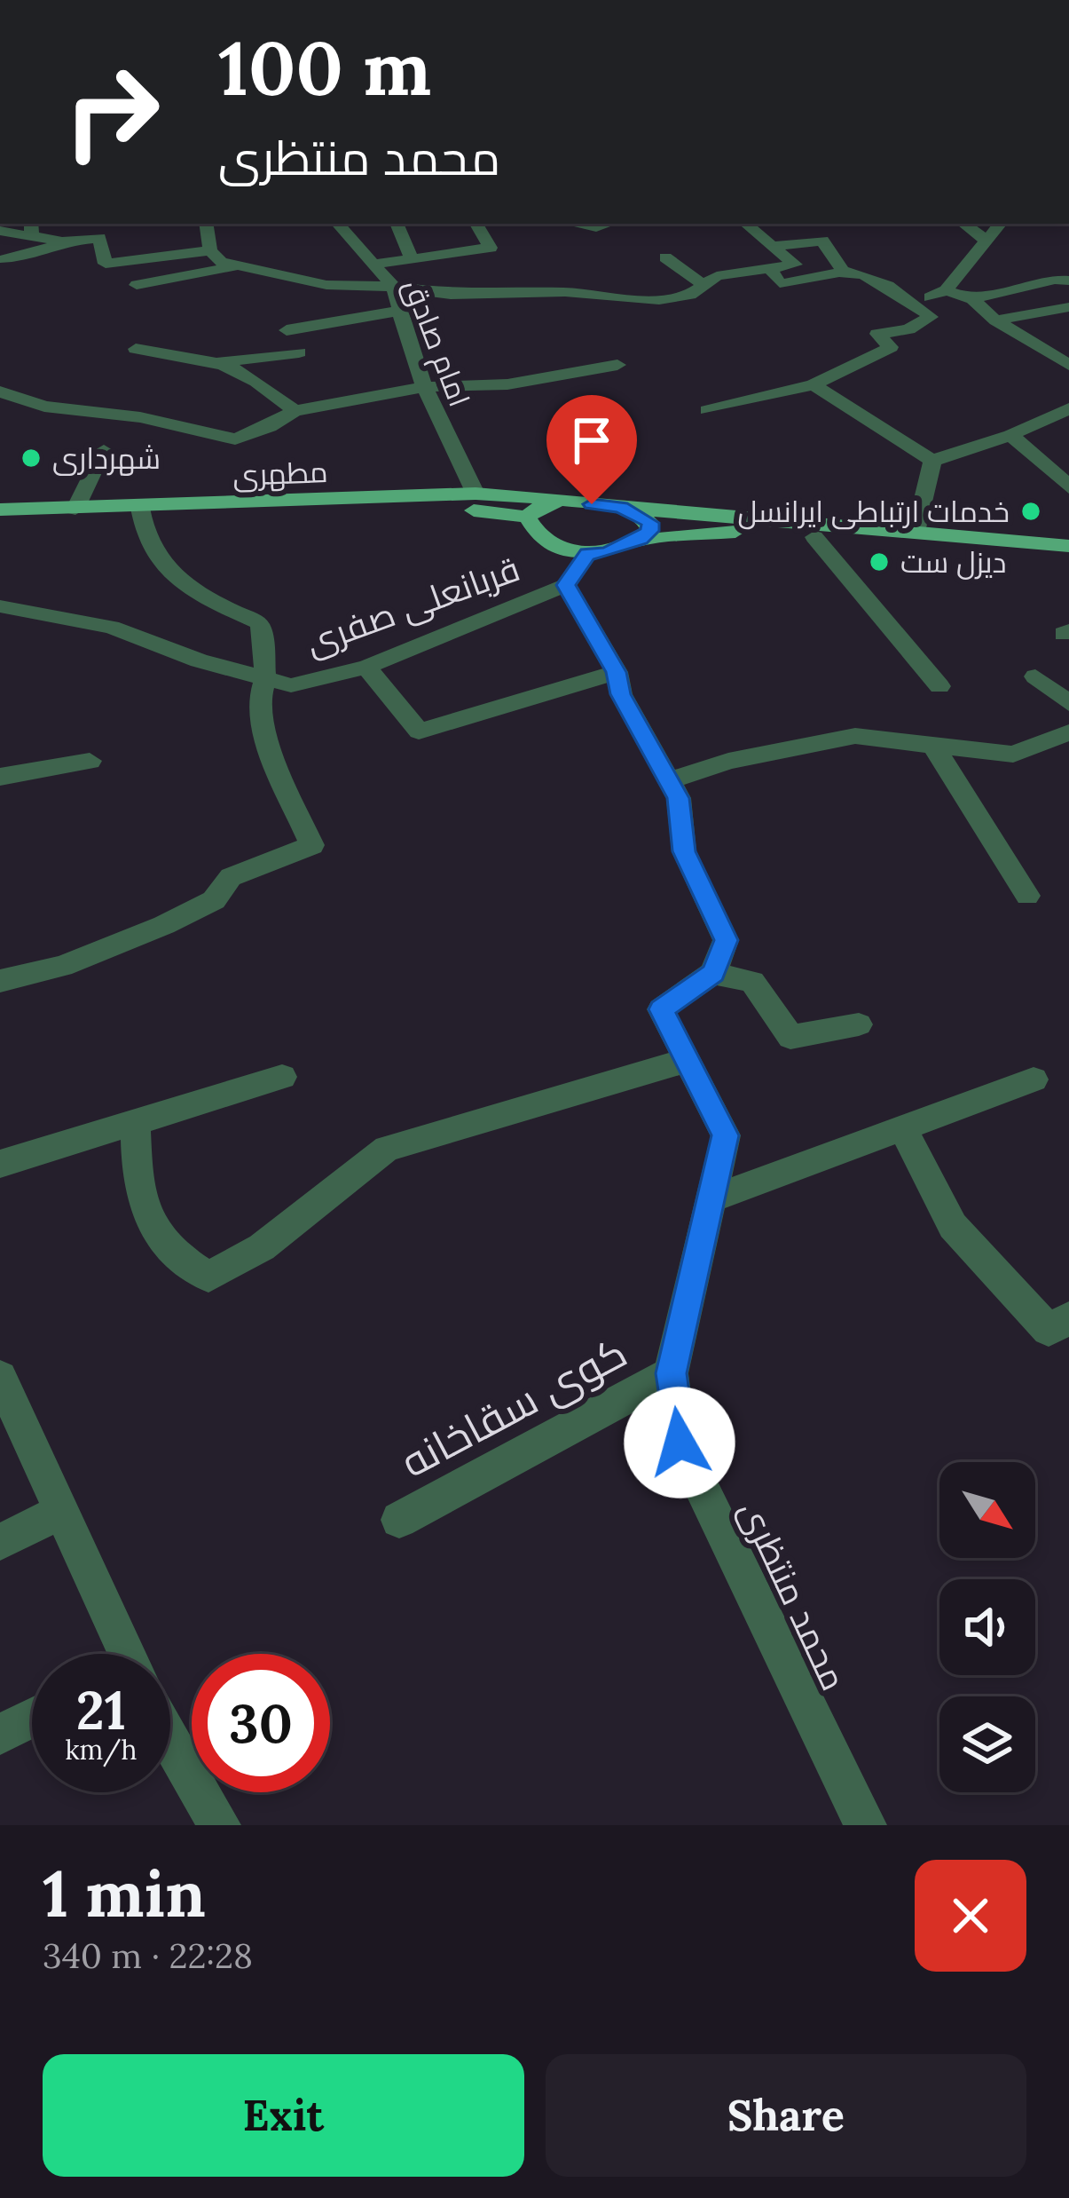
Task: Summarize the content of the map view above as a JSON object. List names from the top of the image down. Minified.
{"streets":{"main road":["مطهری"],"street":["امام صادق","قربانعلی صفری","کوی سقاخانه","محمد منتظری"]},"crossings":[["امام صادق","مطهری"],["کوی سقاخانه","محمد منتظری"]],"places":["شهرداری","خدمات ارتباطی ایرانسل","دیزل ست"],"north":"bottom right","page":{"turn":["100 m","محمد منتظری"],"speed":"21 km/h","limit":"30","heading":["1 min","340 m · 22:28"],"buttons":["Exit","Share"]}}
